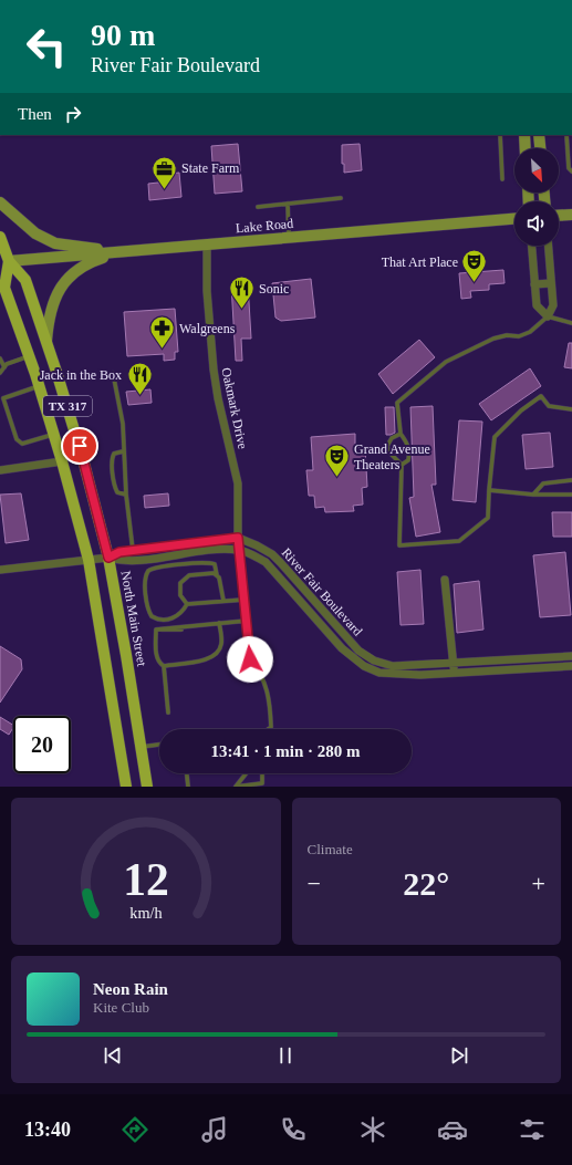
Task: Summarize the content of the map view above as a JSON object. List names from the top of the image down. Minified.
{"streets":{"main road":["Lake Road","TX 317","North Main Street"],"street":["Oakmark Drive","River Fair Boulevard"]},"crossings":[["Lake Road","Oakmark Drive"],["Lake Road","North Main Street"],["Oakmark Drive","River Fair Boulevard"],["River Fair Boulevard","North Main Street"]],"places":{"office":["State Farm"],"theatre":["That Art Place","Grand Avenue Theaters"],"restaurant":["Sonic","Jack in the Box"],"pharmacy":["Walgreens"]},"north":"bottom right","page":{"turn":["90 m","River Fair Boulevard"],"then":"Then","limit":"20","trip":"13:41 · 1 min · 280 m","tile":"Climate","heat":["−","22°","+"],"song":["Neon Rain","Kite Club"],"tabs":"13:40","gauge":["12","km/h"]}}
